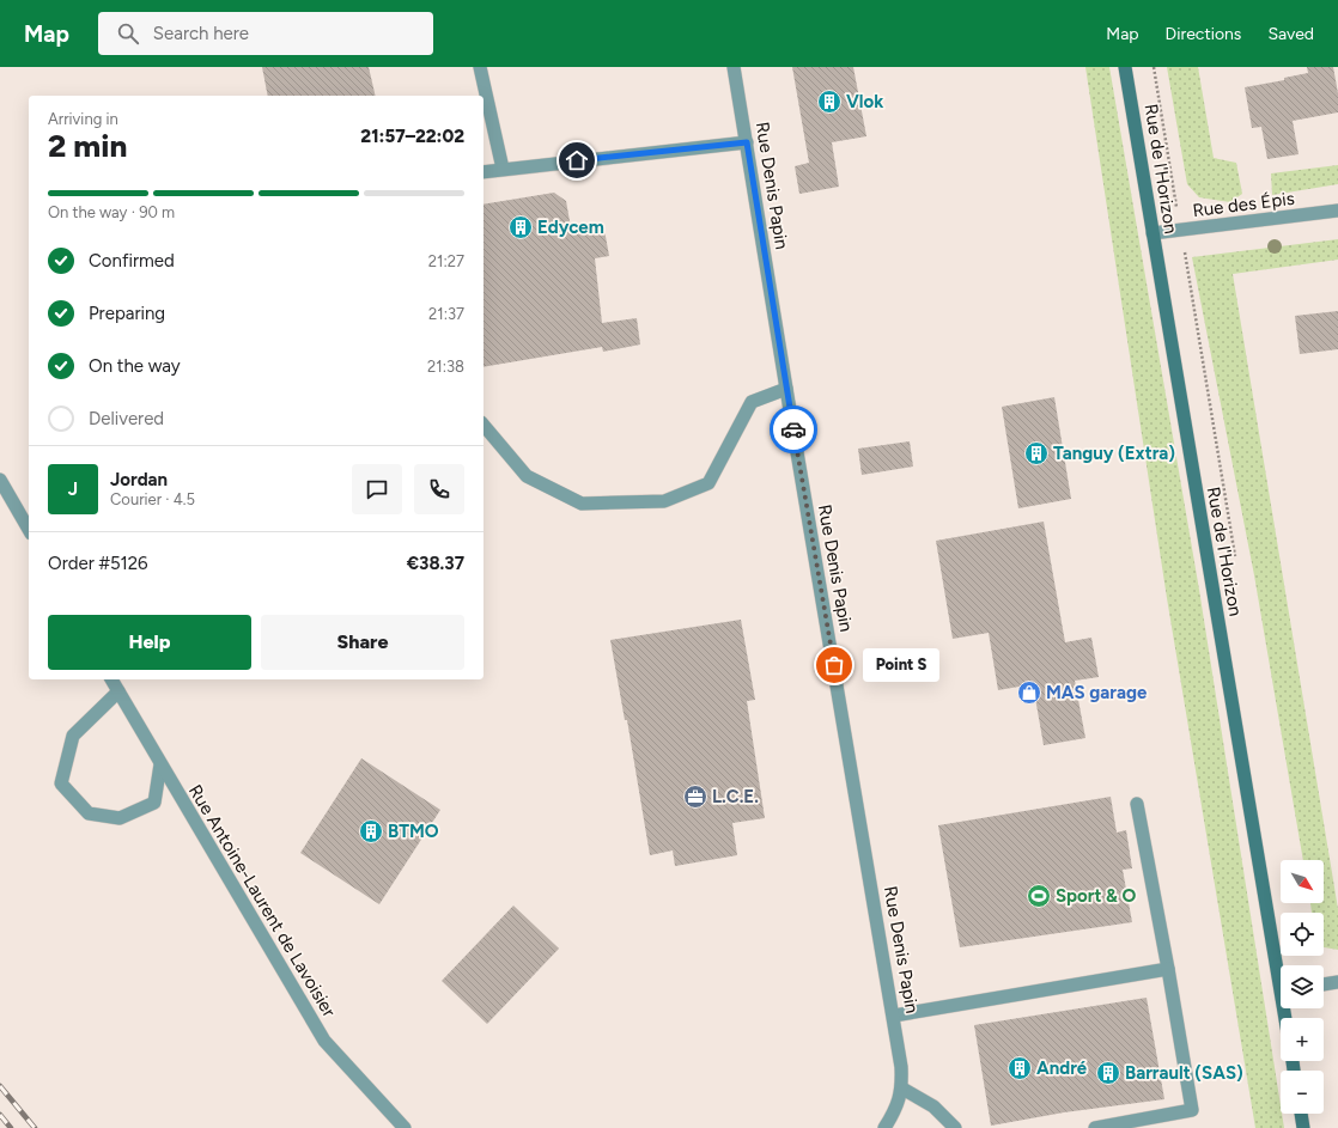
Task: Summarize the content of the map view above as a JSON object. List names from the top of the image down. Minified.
{"streets":{"main road":["Rue de l'Horizon"],"street":["Rue Denis Papin","Rue des Épis","Rue Antoine-Laurent de Lavoisier"]},"crossings":[["Rue de l'Horizon","Rue des Épis"]],"places":{"building":["Vlok","Edycem","Tanguy (Extra)","BTMO","André","Barrault (SAS)"],"other":["Point S"],"shop":["MAS garage"],"office":["L.C.E."],"sports":["Sport & O"]},"north":"bottom right","page":{"header":"Map","search":"Search here","nav":["Map","Directions","Saved"],"heading":["2 min","Arriving in","21:57–22:02"],"panel":["Jordan","Courier · 4.5","Order #5126","€38.37"],"bar":"On the way · 90 m","list":[["Confirmed","21:27"],["Preparing","21:37"],["On the way","21:38"],"Delivered"],"round":"J","buttons":["Help","Share"],"bubble":"Point S","map_buttons":["+","−"]}}
